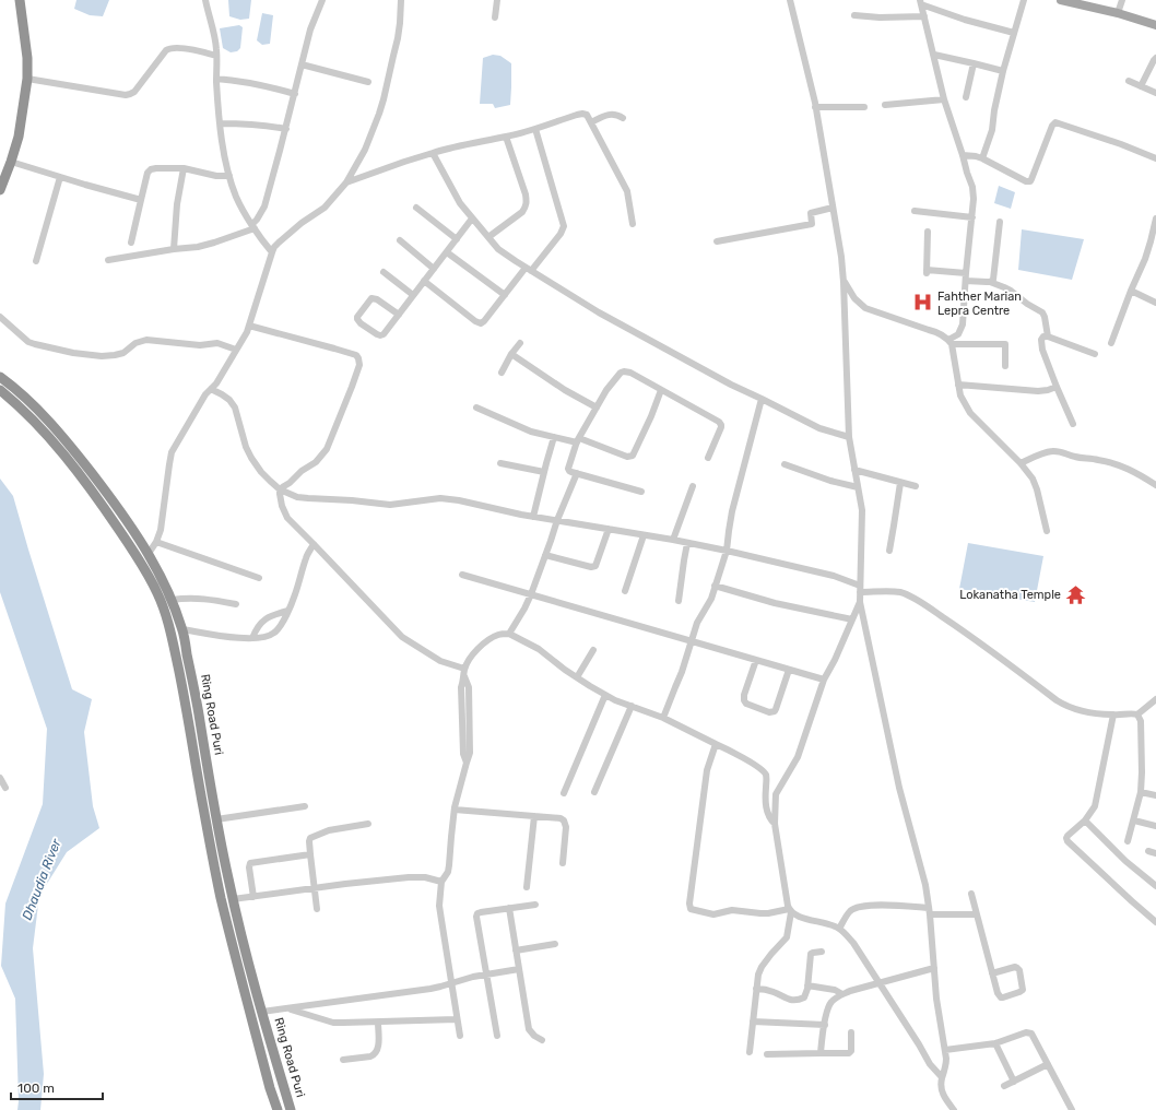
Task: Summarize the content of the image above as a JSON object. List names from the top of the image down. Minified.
{"streets":{"highway":["Ring Road Puri"]},"water":["Dhaudia River"],"places":{"hospital":["Fahther Marian Lepra Centre"],"temple":["Lokanatha Temple"]},"scale_bar":"100 m"}
